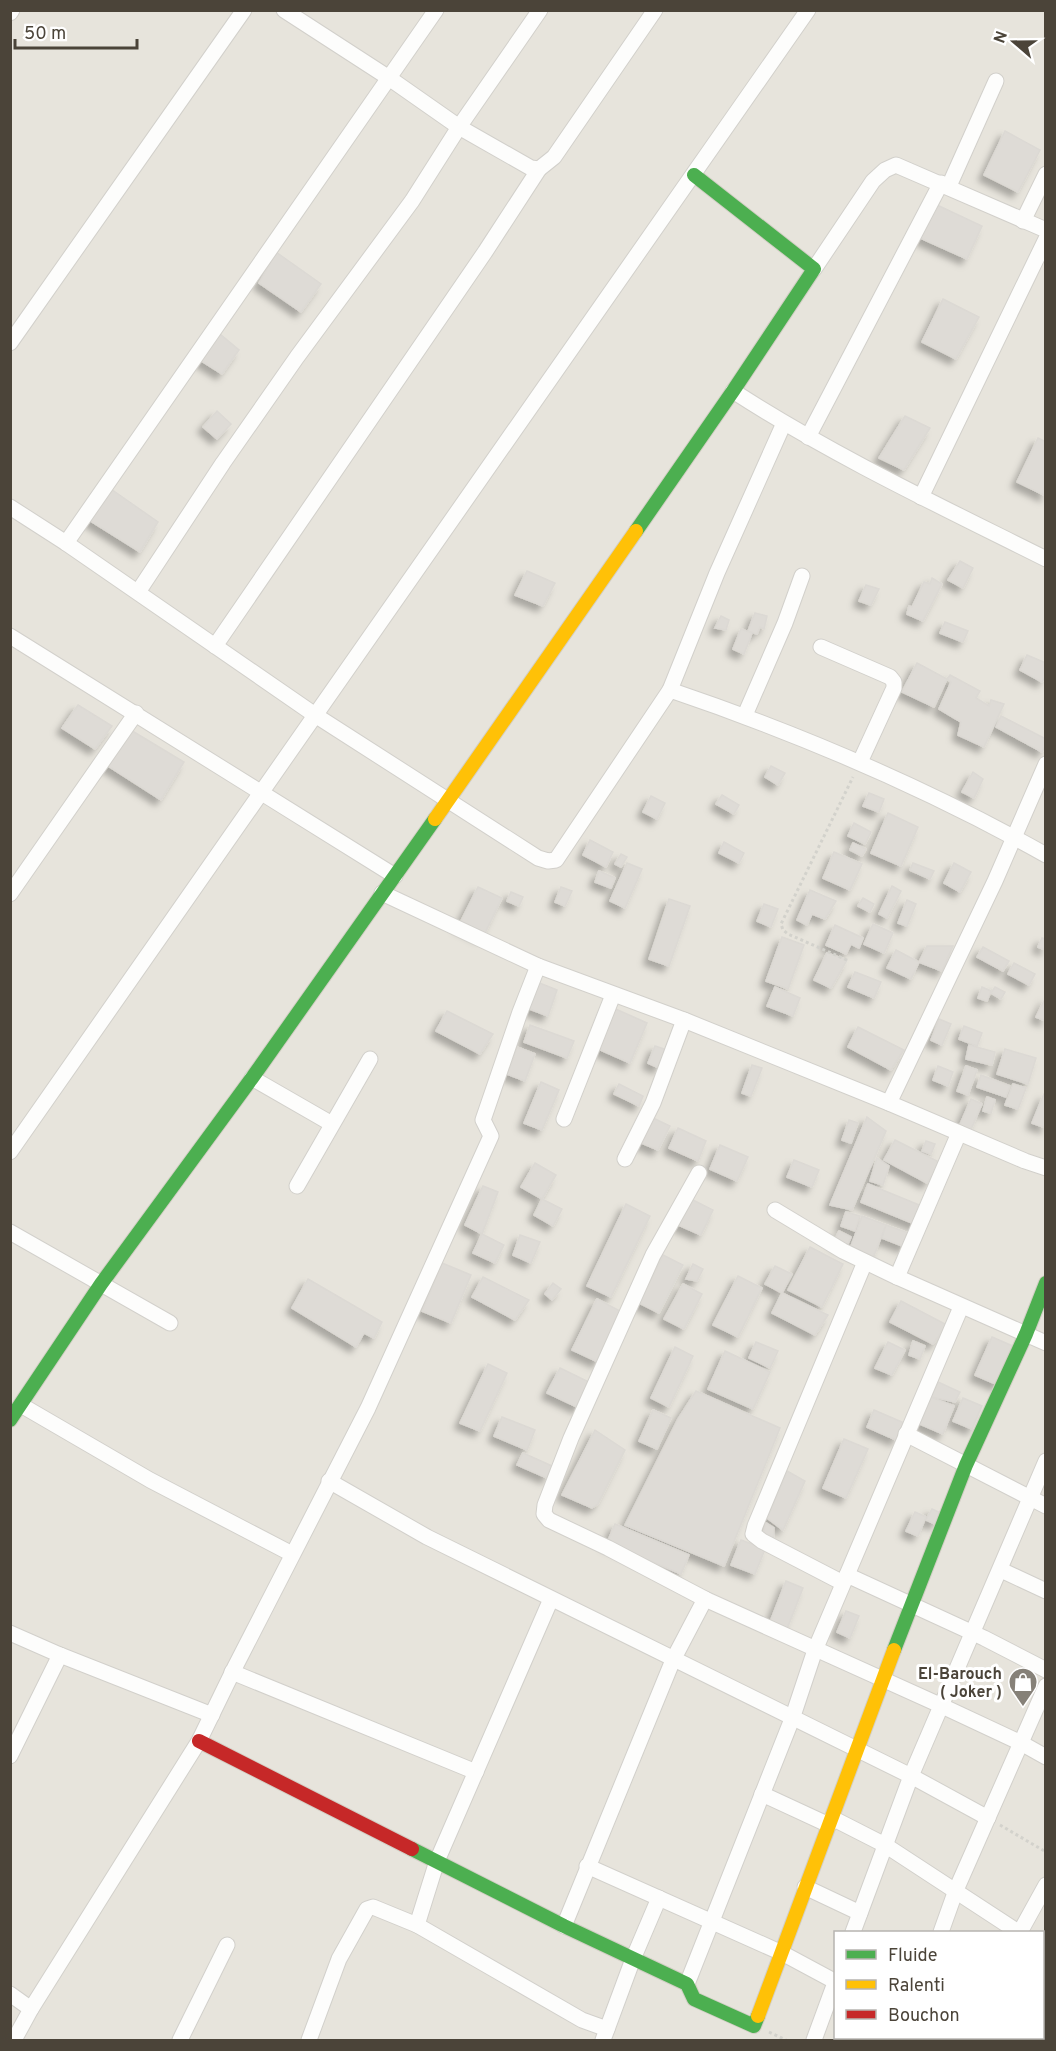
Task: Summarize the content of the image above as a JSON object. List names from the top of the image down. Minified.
{"places":{"shop":["El-Barouch ( Joker )"]},"legend":["Fluide","Ralenti","Bouchon"],"scale_bar":"50 m","north":"left"}
